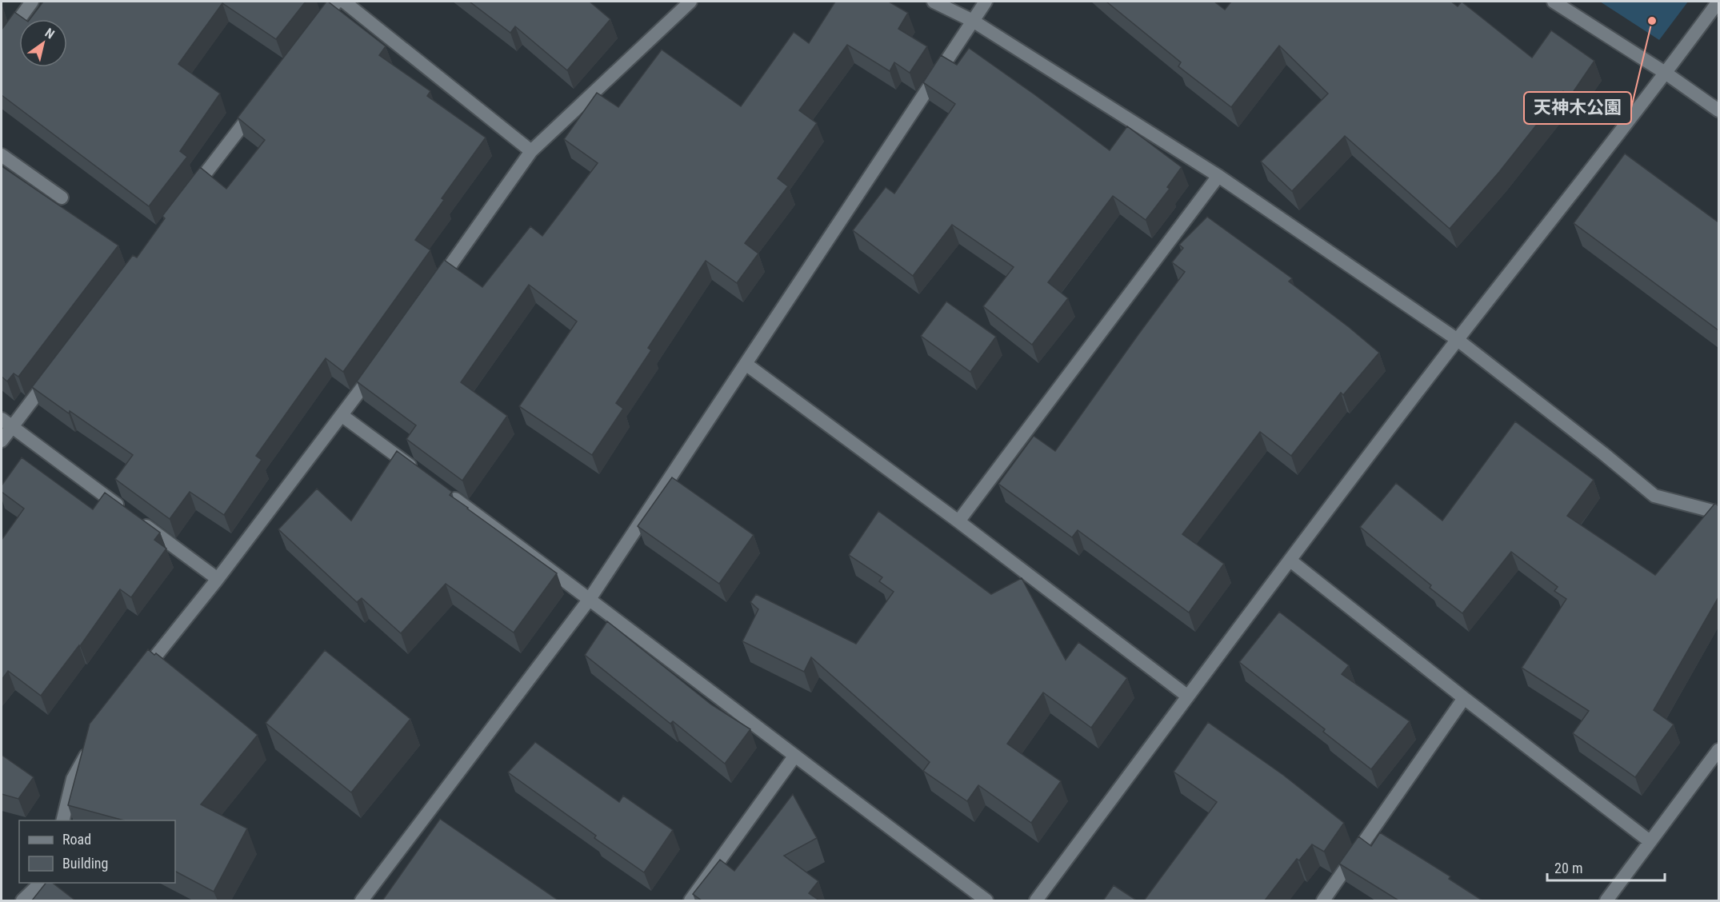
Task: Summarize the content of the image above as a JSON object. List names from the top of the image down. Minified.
{"places":["天神木公園"],"legend":["Road","Building"],"scale_bar":"20 m","north":"top right"}
